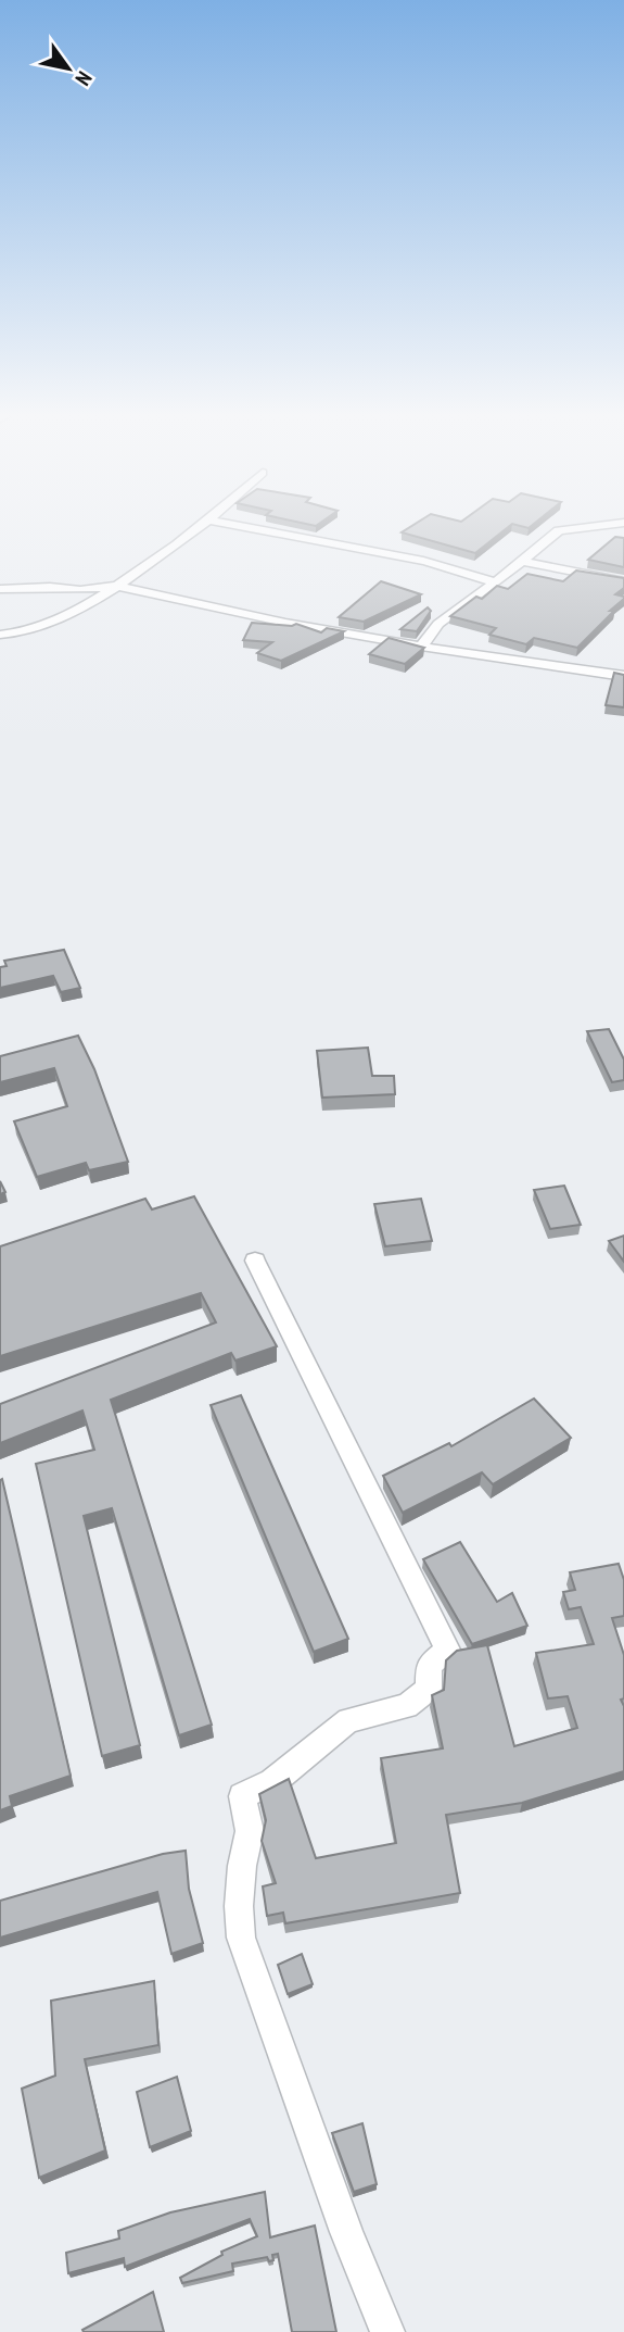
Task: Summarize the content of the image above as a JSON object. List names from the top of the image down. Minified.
{"north":"bottom right"}
